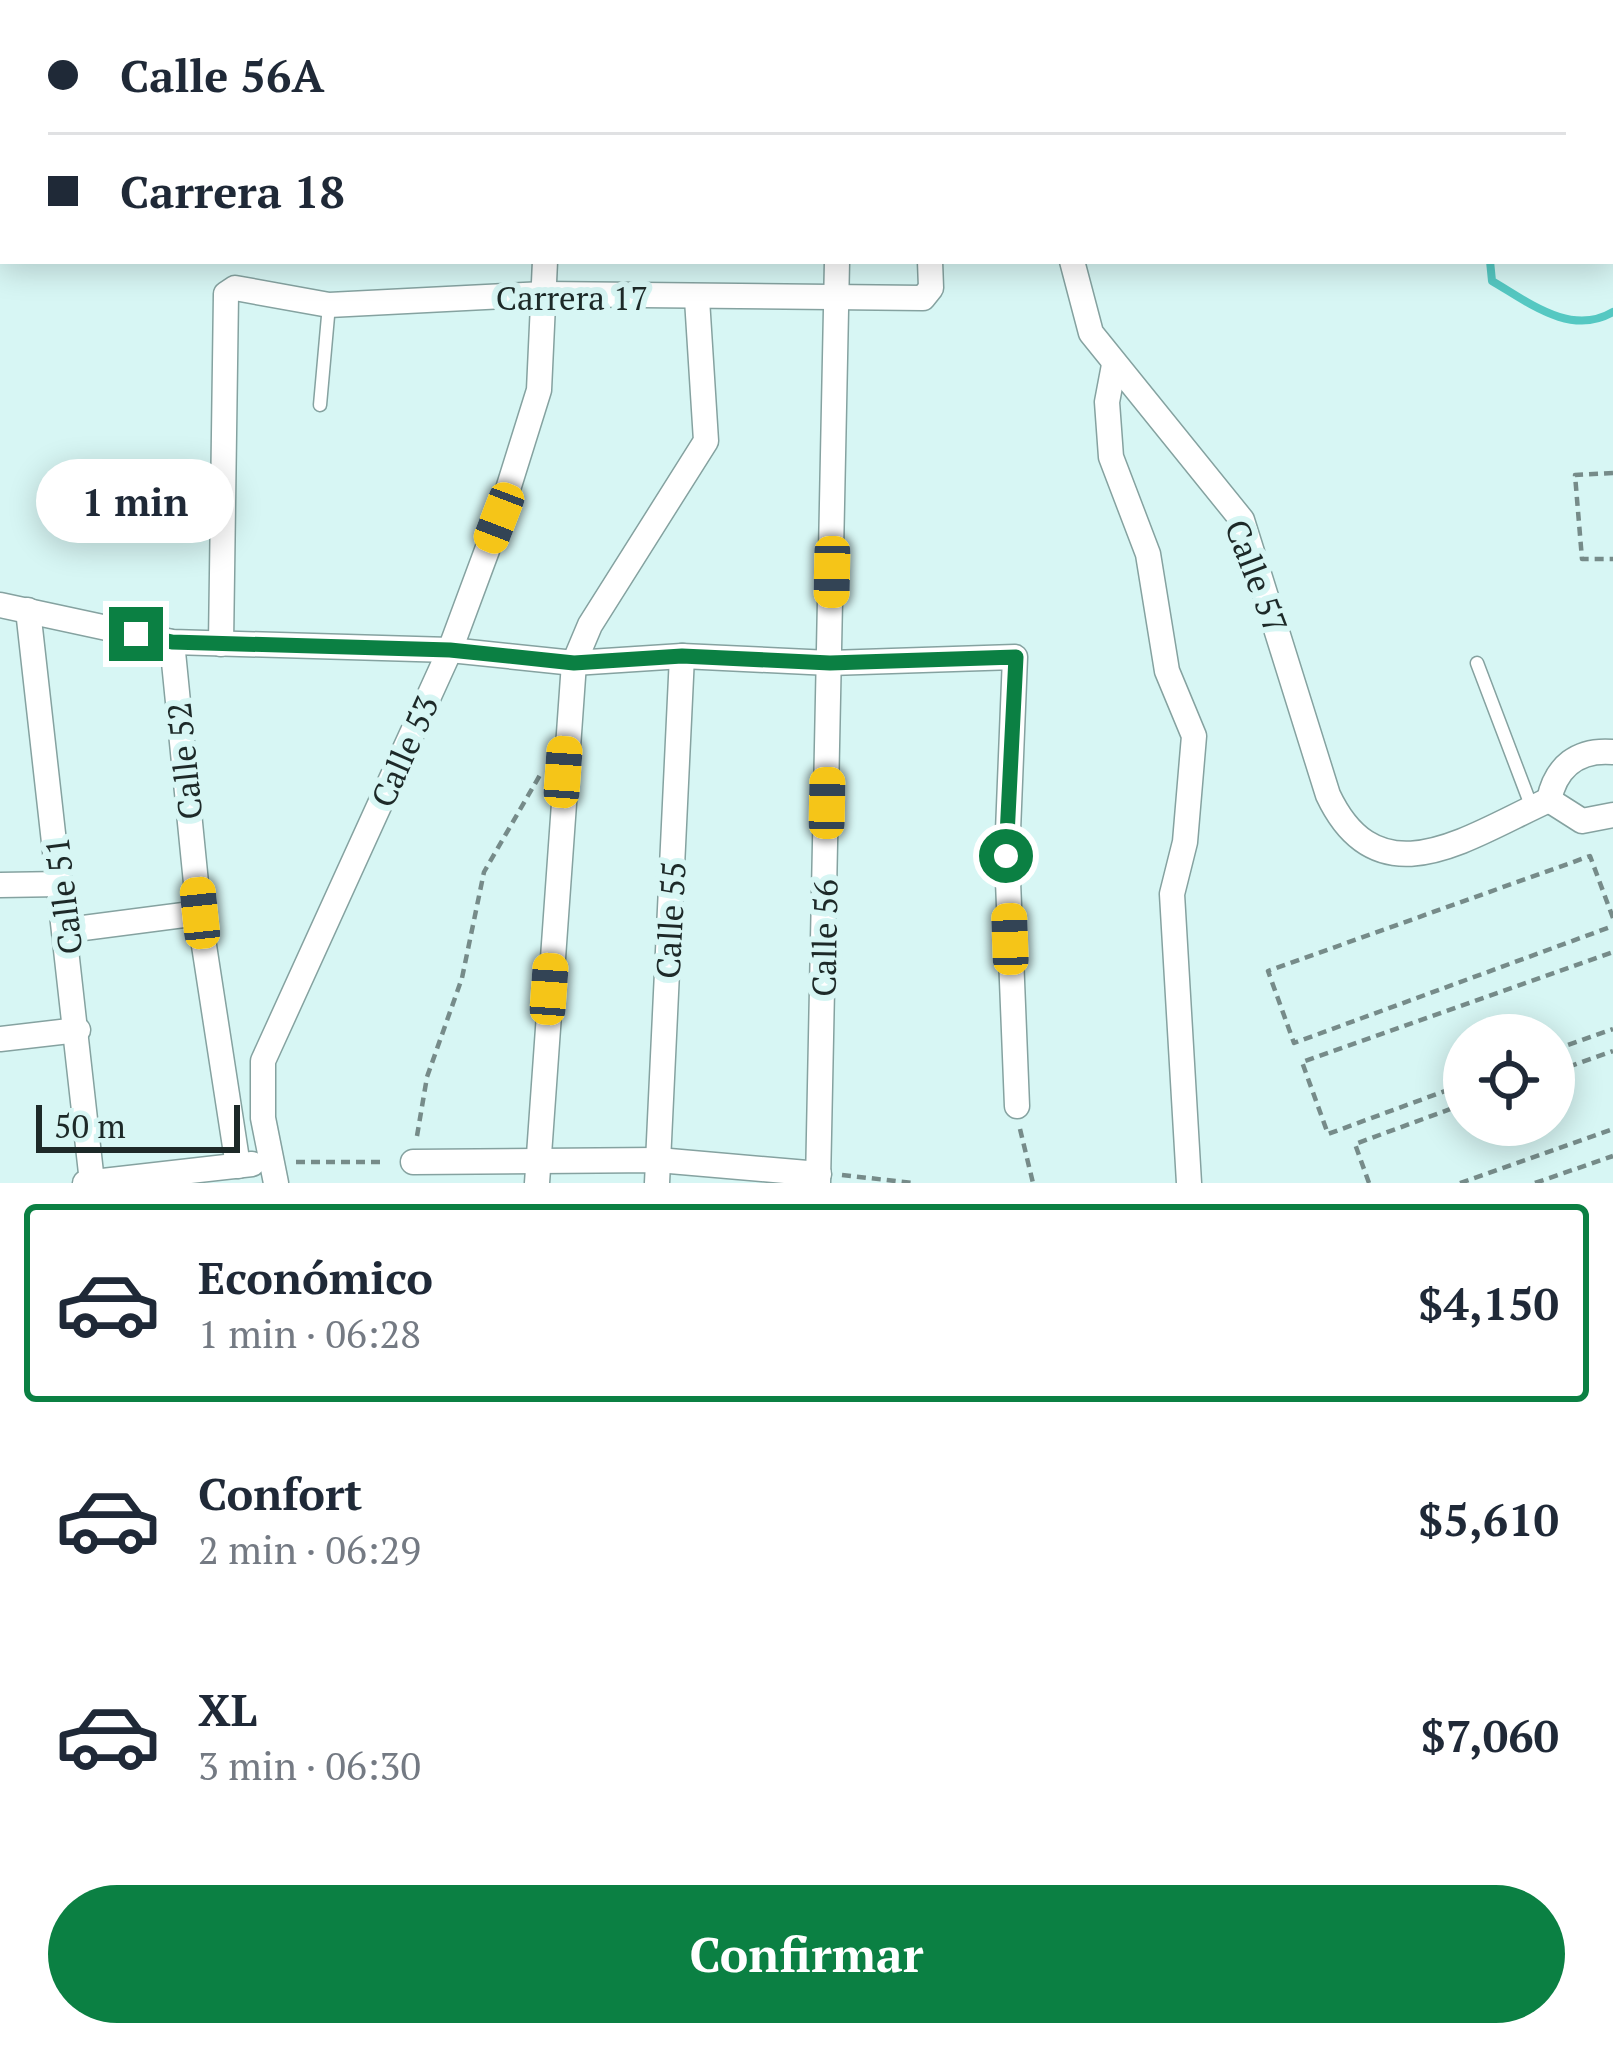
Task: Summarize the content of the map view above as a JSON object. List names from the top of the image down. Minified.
{"streets":{"street":["Carrera 17","Calle 57","Calle 53","Calle 52","Calle 51","Calle 55","Calle 56"]},"crossings":[["Carrera 17","Calle 53"],["Carrera 17","Calle 56"]],"scale_bar":"50 m","page":{"banner":["Calle 56A","Carrera 18"],"bubble":"1 min","scale":"50 m","list":[{"name":"Económico","note":"1 min · 06:28","value":"$4,150"},{"name":"Confort","note":"2 min · 06:29","value":"$5,610"},{"name":"XL","note":"3 min · 06:30","value":"$7,060"}],"buttons":"Confirmar"}}
